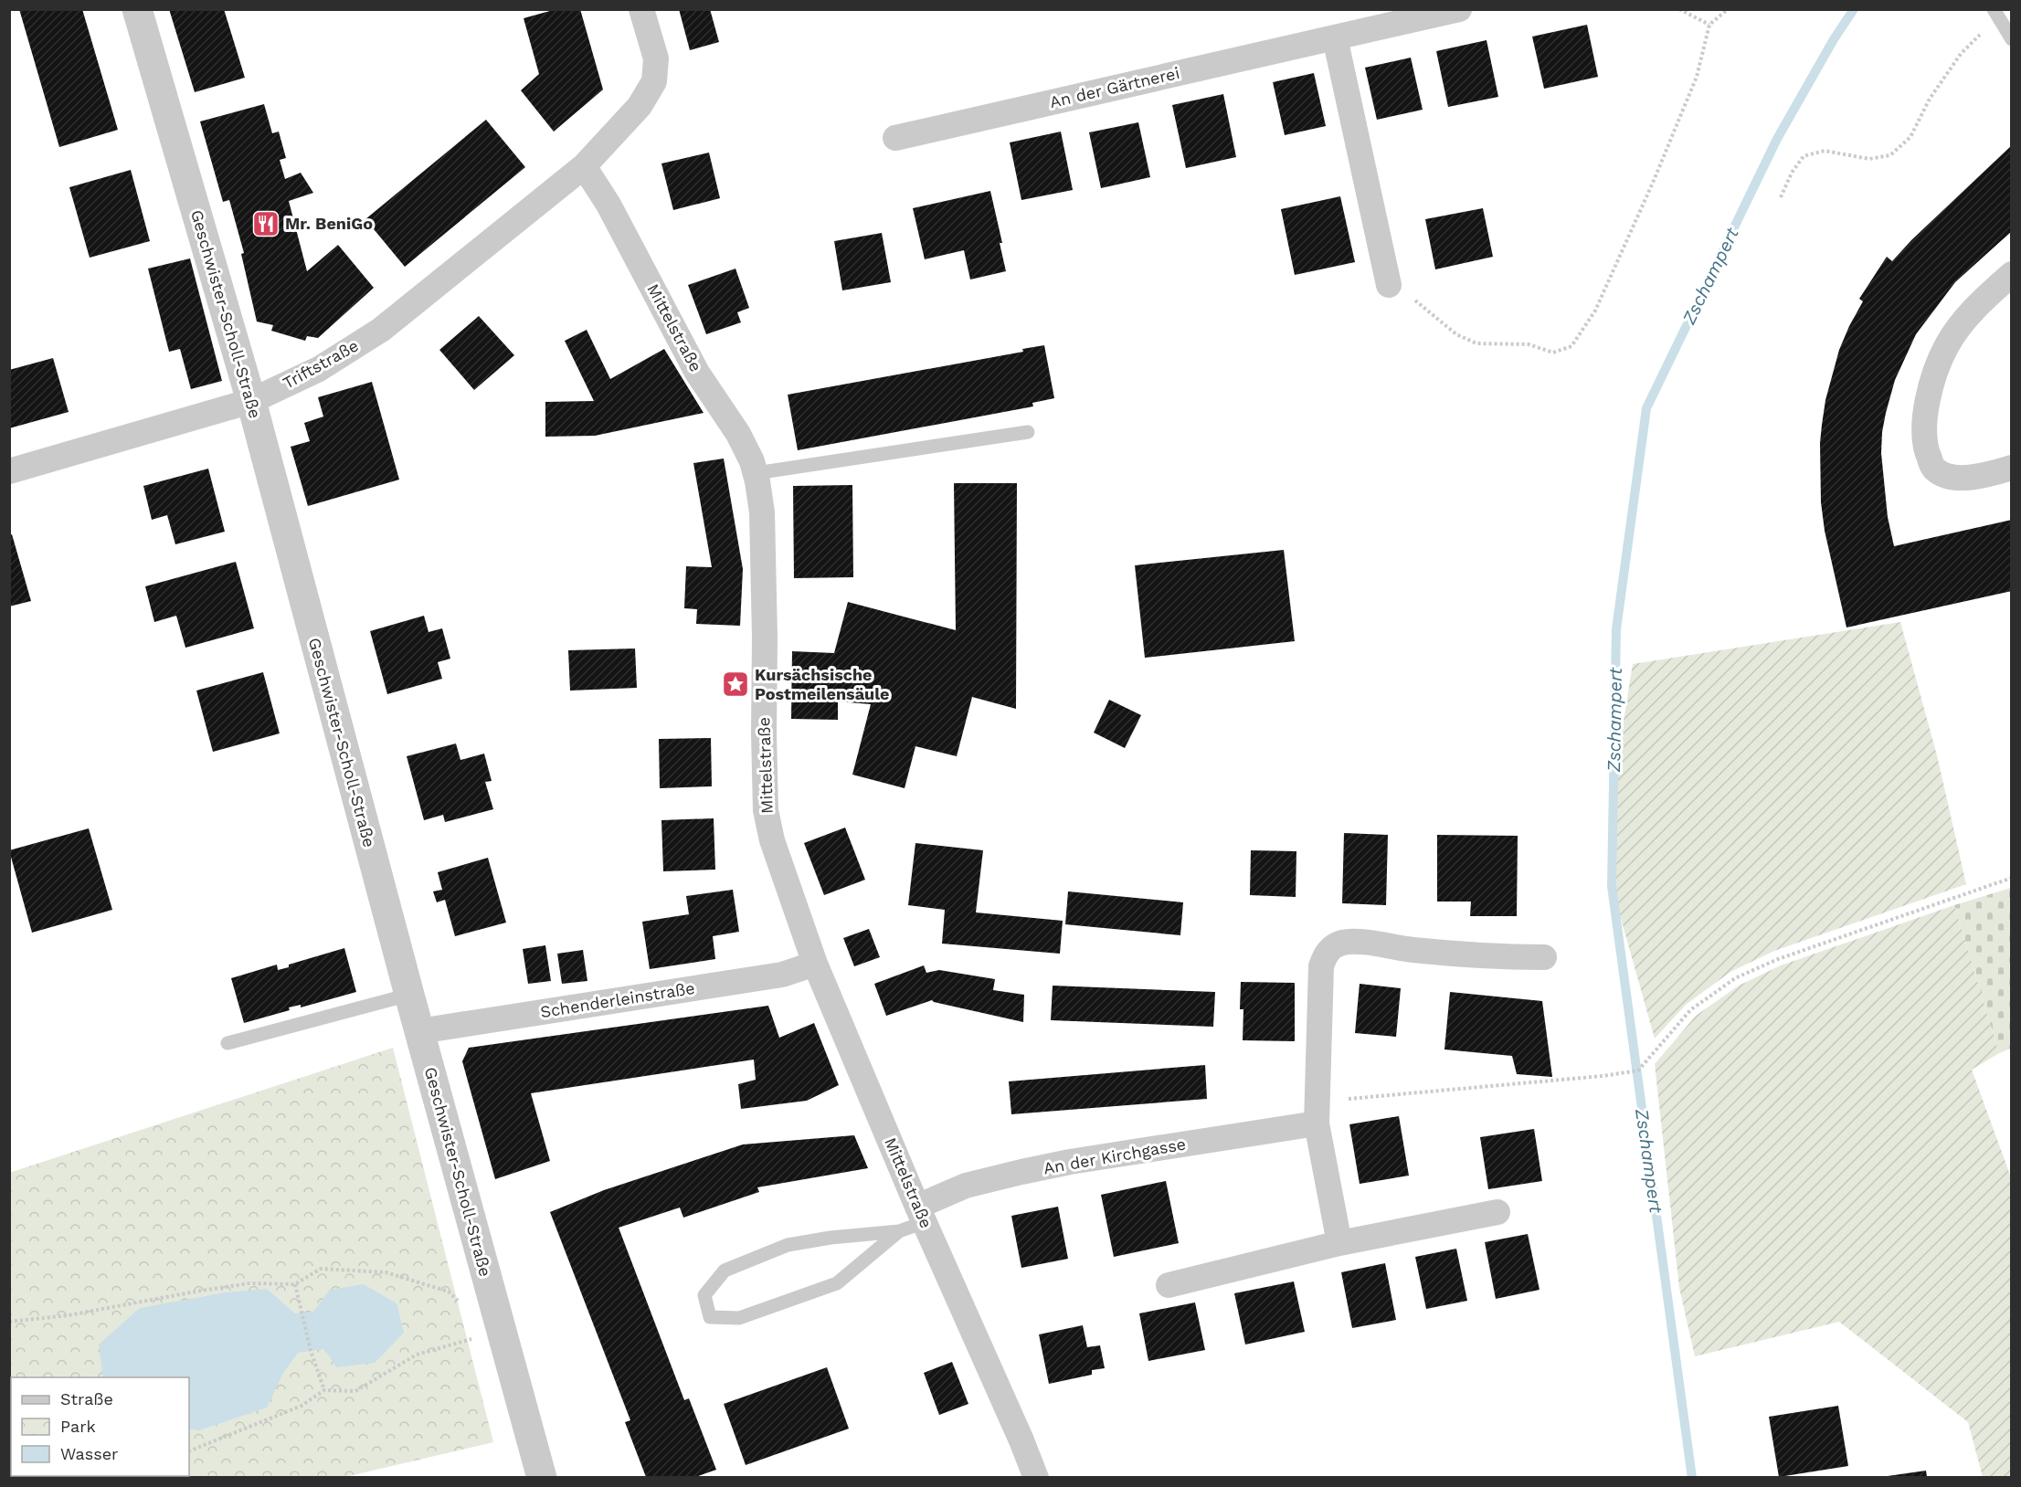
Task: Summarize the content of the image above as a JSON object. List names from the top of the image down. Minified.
{"streets":{"street":["An der Gärtnerei","Geschwister-Scholl-Straße","Mittelstraße","Triftstraße","Schenderleinstraße","An der Kirchgasse"]},"crossings":[["Geschwister-Scholl-Straße","Triftstraße"],["Geschwister-Scholl-Straße","Schenderleinstraße"],["Mittelstraße","Triftstraße"],["Mittelstraße","Schenderleinstraße"],["Mittelstraße","An der Kirchgasse"]],"water":["Zschampert"],"places":{"restaurant":["Mr. BeniGo"],"place":["Kursächsische Postmeilensäule"]},"legend":["Straße","Park","Wasser"]}
